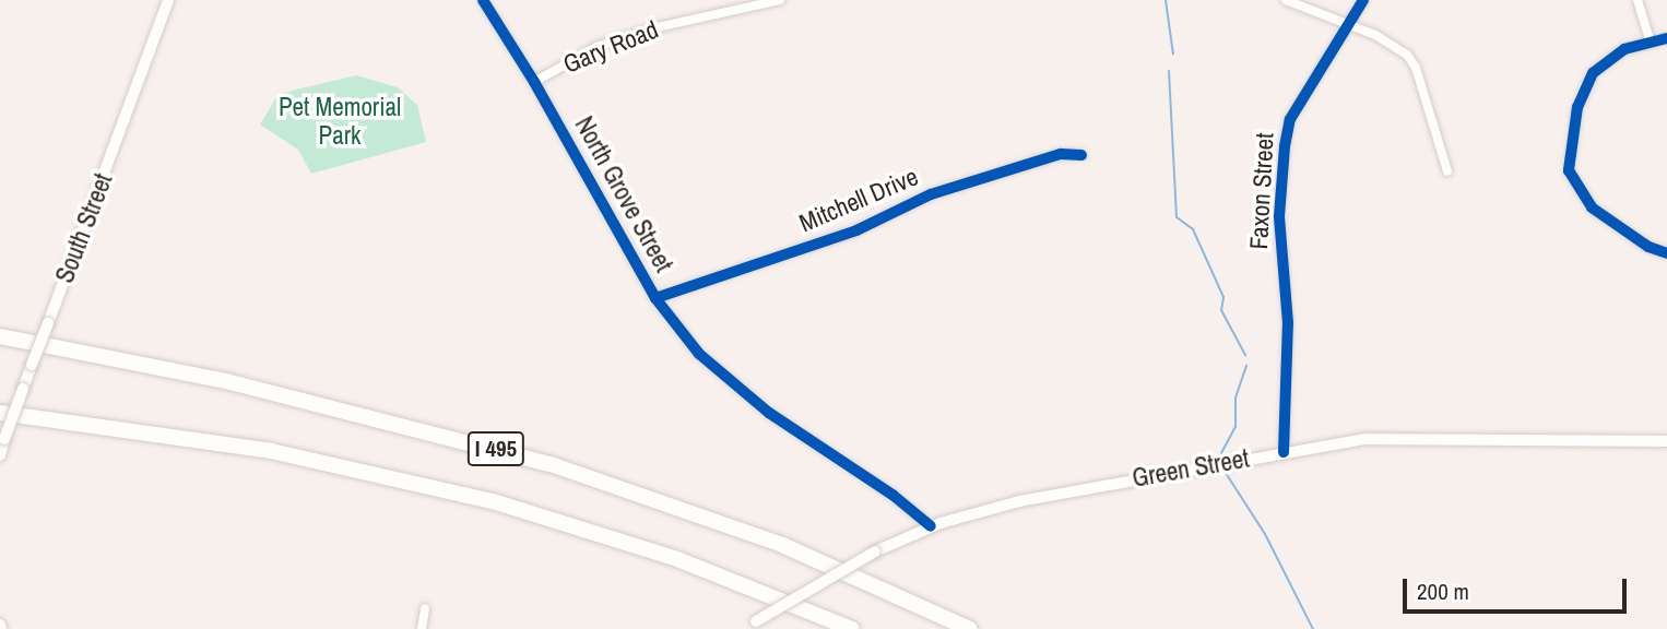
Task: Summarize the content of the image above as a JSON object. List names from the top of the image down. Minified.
{"streets":{"highway":["I 495"],"main road":["South Street","Green Street"],"street":["Gary Road","Faxon Street","North Grove Street","Mitchell Drive"]},"crossings":[["Gary Road","North Grove Street"],["Faxon Street","Green Street"],["North Grove Street","Mitchell Drive"],["North Grove Street","Green Street"]],"parks":["Pet Memorial Park"],"scale_bar":"200 m"}
